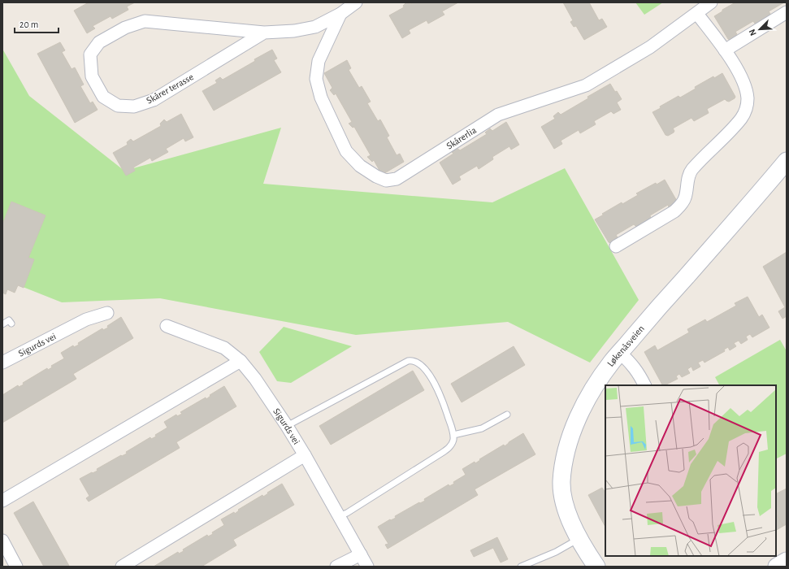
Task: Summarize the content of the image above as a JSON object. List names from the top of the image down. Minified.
{"streets":{"street":["Skårer terasse","Skårerlia","Sigurds vei","Løkenåsveien"]},"crossings":[["Skårer terasse","Skårerlia"]],"scale_bar":"20 m","north":"bottom left"}
